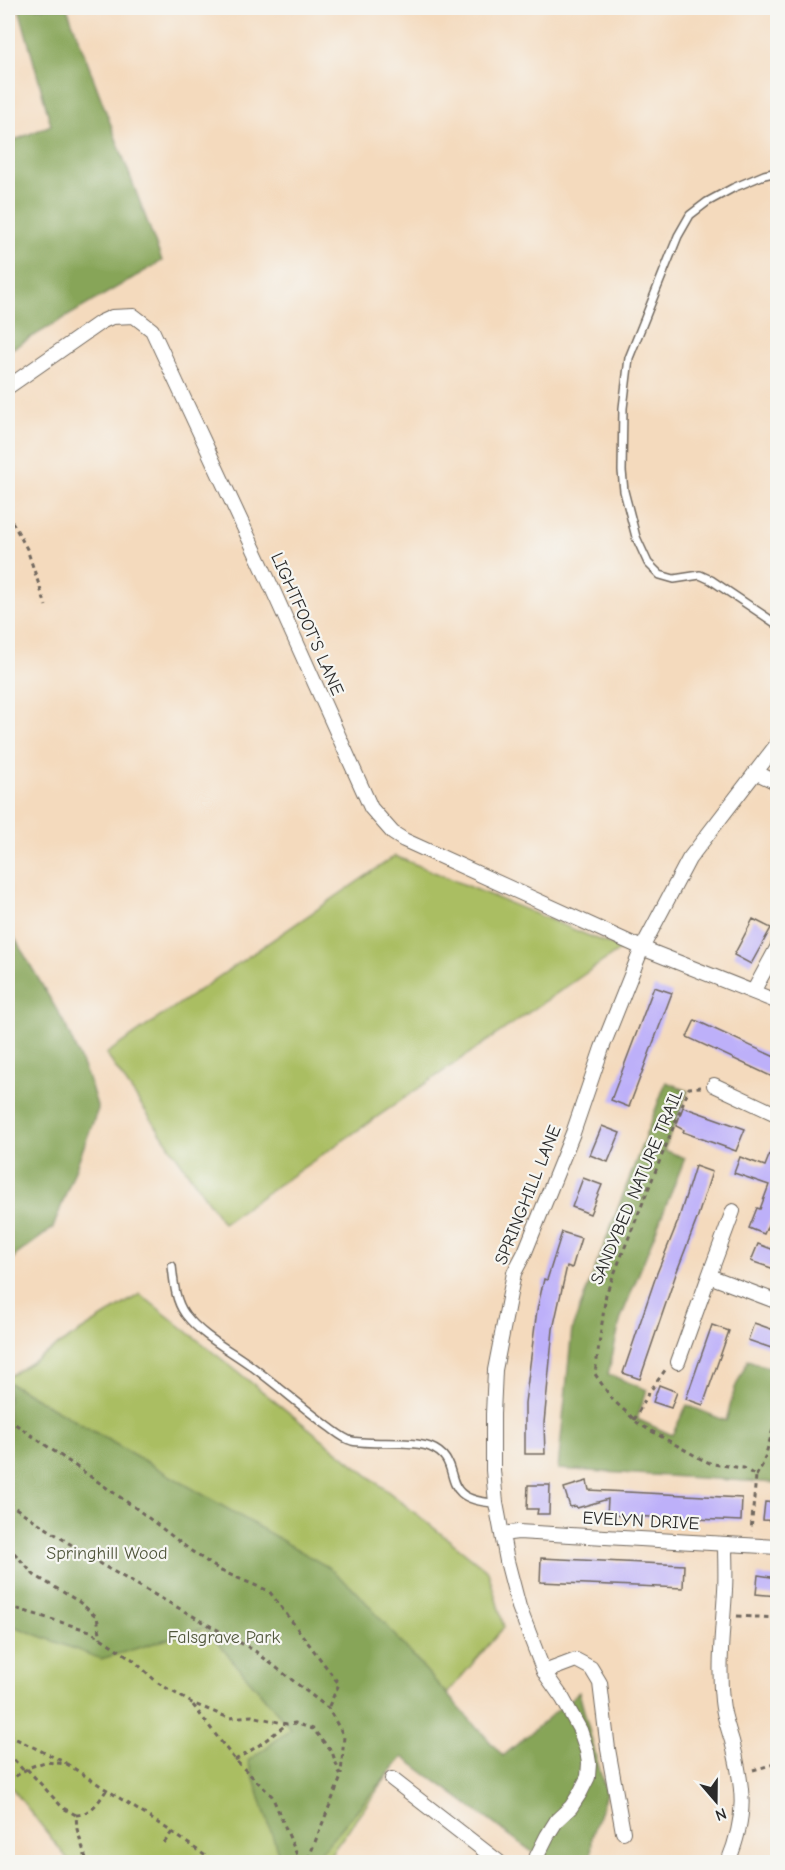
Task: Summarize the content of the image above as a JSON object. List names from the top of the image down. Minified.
{"streets":{"street":["LIGHTFOOT'S LANE","SPRINGHILL LANE","EVELYN DRIVE"],"path":["SANDYBED NATURE TRAIL"]},"crossings":[["LIGHTFOOT'S LANE","SPRINGHILL LANE"],["SPRINGHILL LANE","EVELYN DRIVE"]],"parks":["Springhill Wood","Falsgrave Park"],"north":"bottom"}
